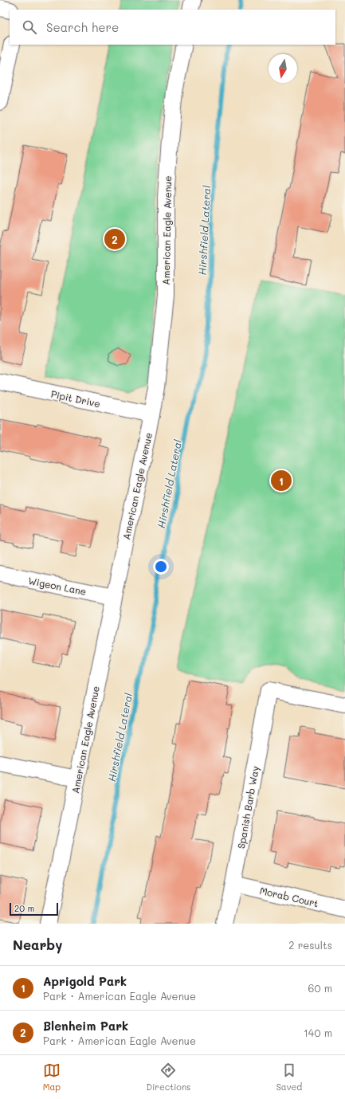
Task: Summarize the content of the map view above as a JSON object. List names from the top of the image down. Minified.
{"streets":{"street":["American Eagle Avenue","Pipit Drive","Wigeon Lane","Spanish Barb Way","Morab Court"]},"crossings":[["American Eagle Avenue","Pipit Drive"],["American Eagle Avenue","Wigeon Lane"],["Spanish Barb Way","Morab Court"]],"water":["Hirshfield Lateral"],"scale_bar":"20 m","north":"bottom","page":{"search":"Search here","pins":["2","1"],"scale":"20 m","heading":["Nearby","2 results"],"list":[{"mark":"1","name":"Aprigold Park","note":"Park · American Eagle Avenue","value":"60 m"},{"mark":"2","name":"Blenheim Park","note":"Park · American Eagle Avenue","value":"140 m"}],"nav":["Map","Directions","Saved"]}}
